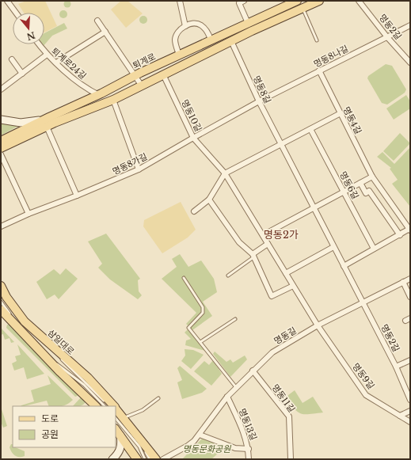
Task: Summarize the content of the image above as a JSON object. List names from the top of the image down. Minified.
{"streets":{"main road":["퇴계로","삼일대로"],"street":["명동2길","명동8나길","퇴계로24길","명동8길","명동10길","명동4길","명동8가길","명동6길","명동길","명동9길","명동11길","명동13길"]},"crossings":[["명동2길","명동8나길"],["명동2길","명동8길"],["명동2길","명동길"],["명동8나길","명동8길"],["명동8나길","명동4길"],["명동8나길","명동8가길"],["퇴계로","퇴계로24길"],["퇴계로","명동8길"],["퇴계로","명동10길"],["퇴계로","명동8가길"],["명동8길","명동8가길"],["명동8길","명동길"],["명동10길","명동8가길"],["명동10길","명동길"],["명동10길","명동9길"],["명동길","명동9길"],["명동길","명동11길"],["명동길","명동13길"]],"districts":["명동2가"],"parks":["명동문화공원"],"legend":["도로","공원"],"north":"bottom"}
